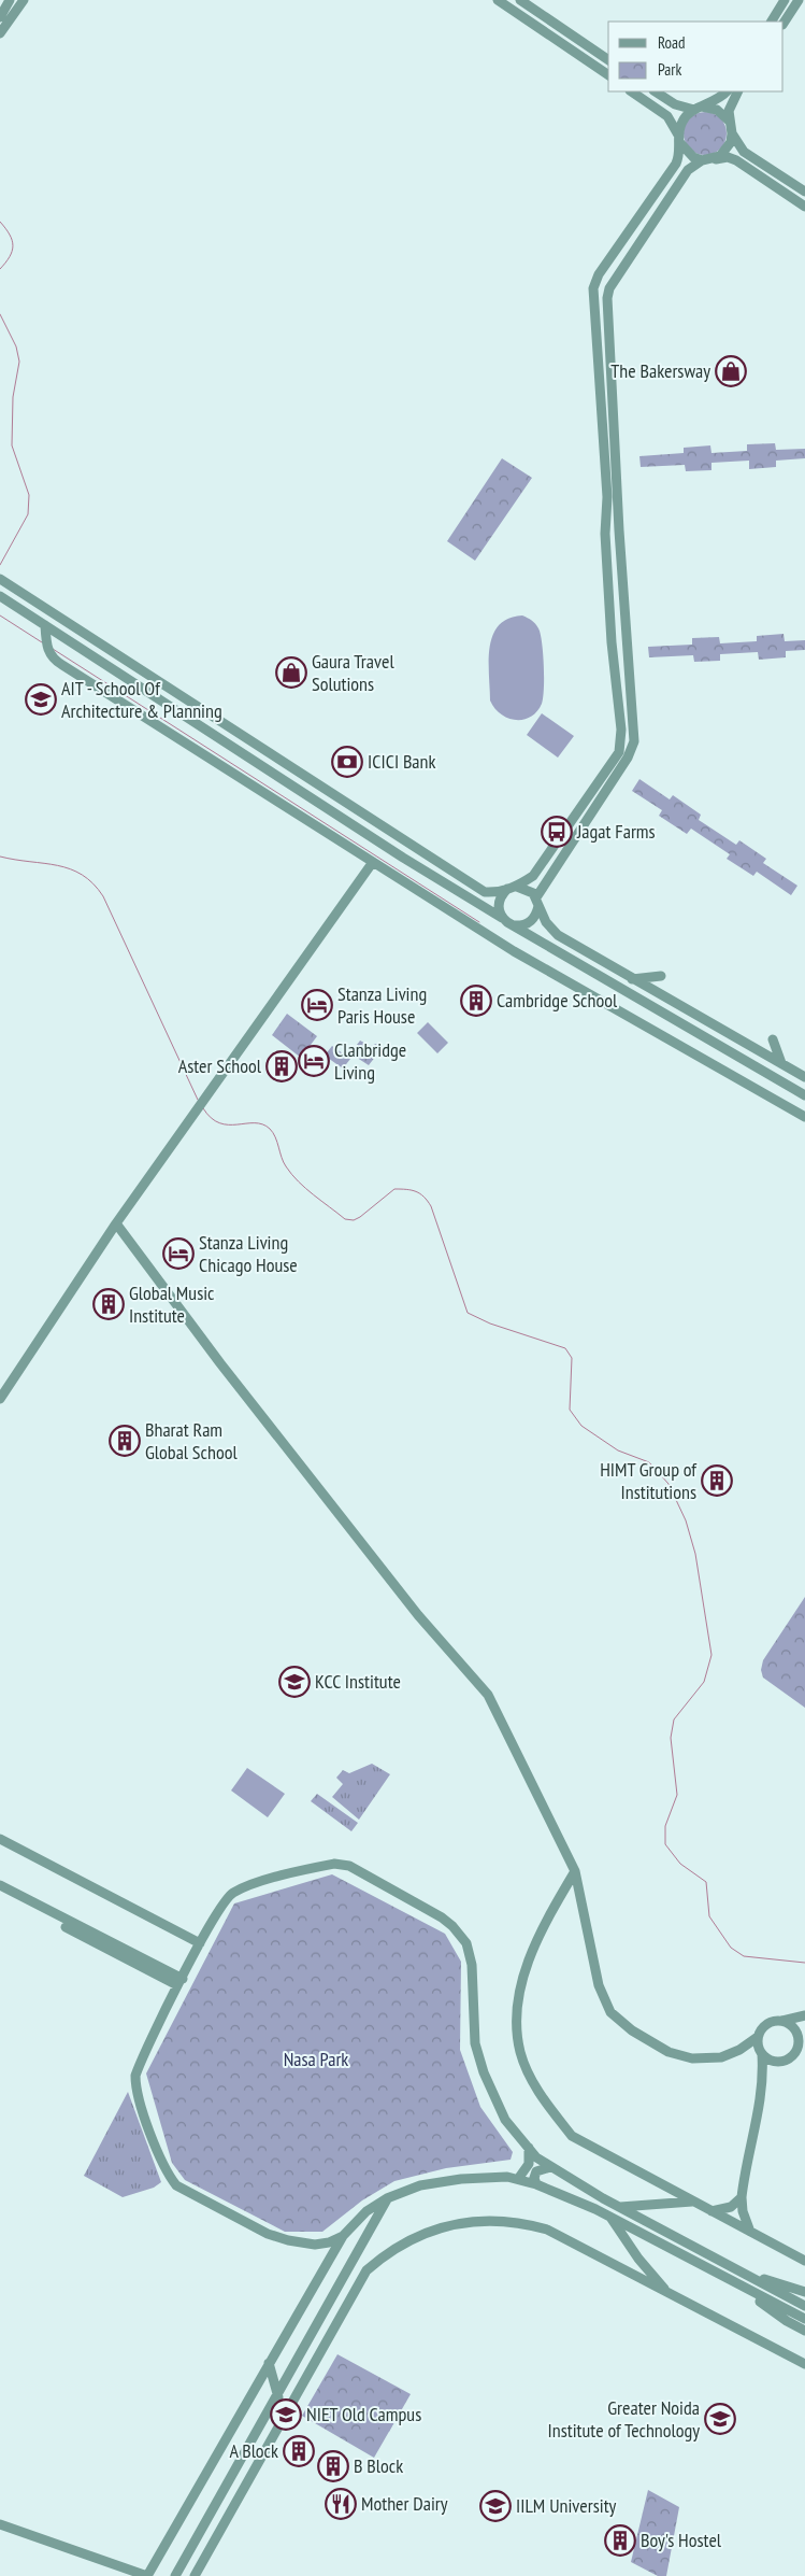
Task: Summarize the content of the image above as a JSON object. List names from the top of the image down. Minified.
{"parks":["Nasa Park"],"places":{"shop":["The Bakersway","Gaura Travel Solutions"],"school or university":["AIT - School Of Architecture & Planning","KCC Institute","NIET Old Campus","Greater Noida Institute of Technology","IILM University"],"bank":["ICICI Bank"],"bus stop":["Jagat Farms"],"building":["Cambridge School","Aster School","Global Music Institute","Bharat Ram Global School","HIMT Group of Institutions","A Block","B Block","Boy's Hostel"],"hotel":["Stanza Living Paris House","Clanbridge Living","Stanza Living Chicago House"],"restaurant":["Mother Dairy"]},"legend":["Road","Park"]}
